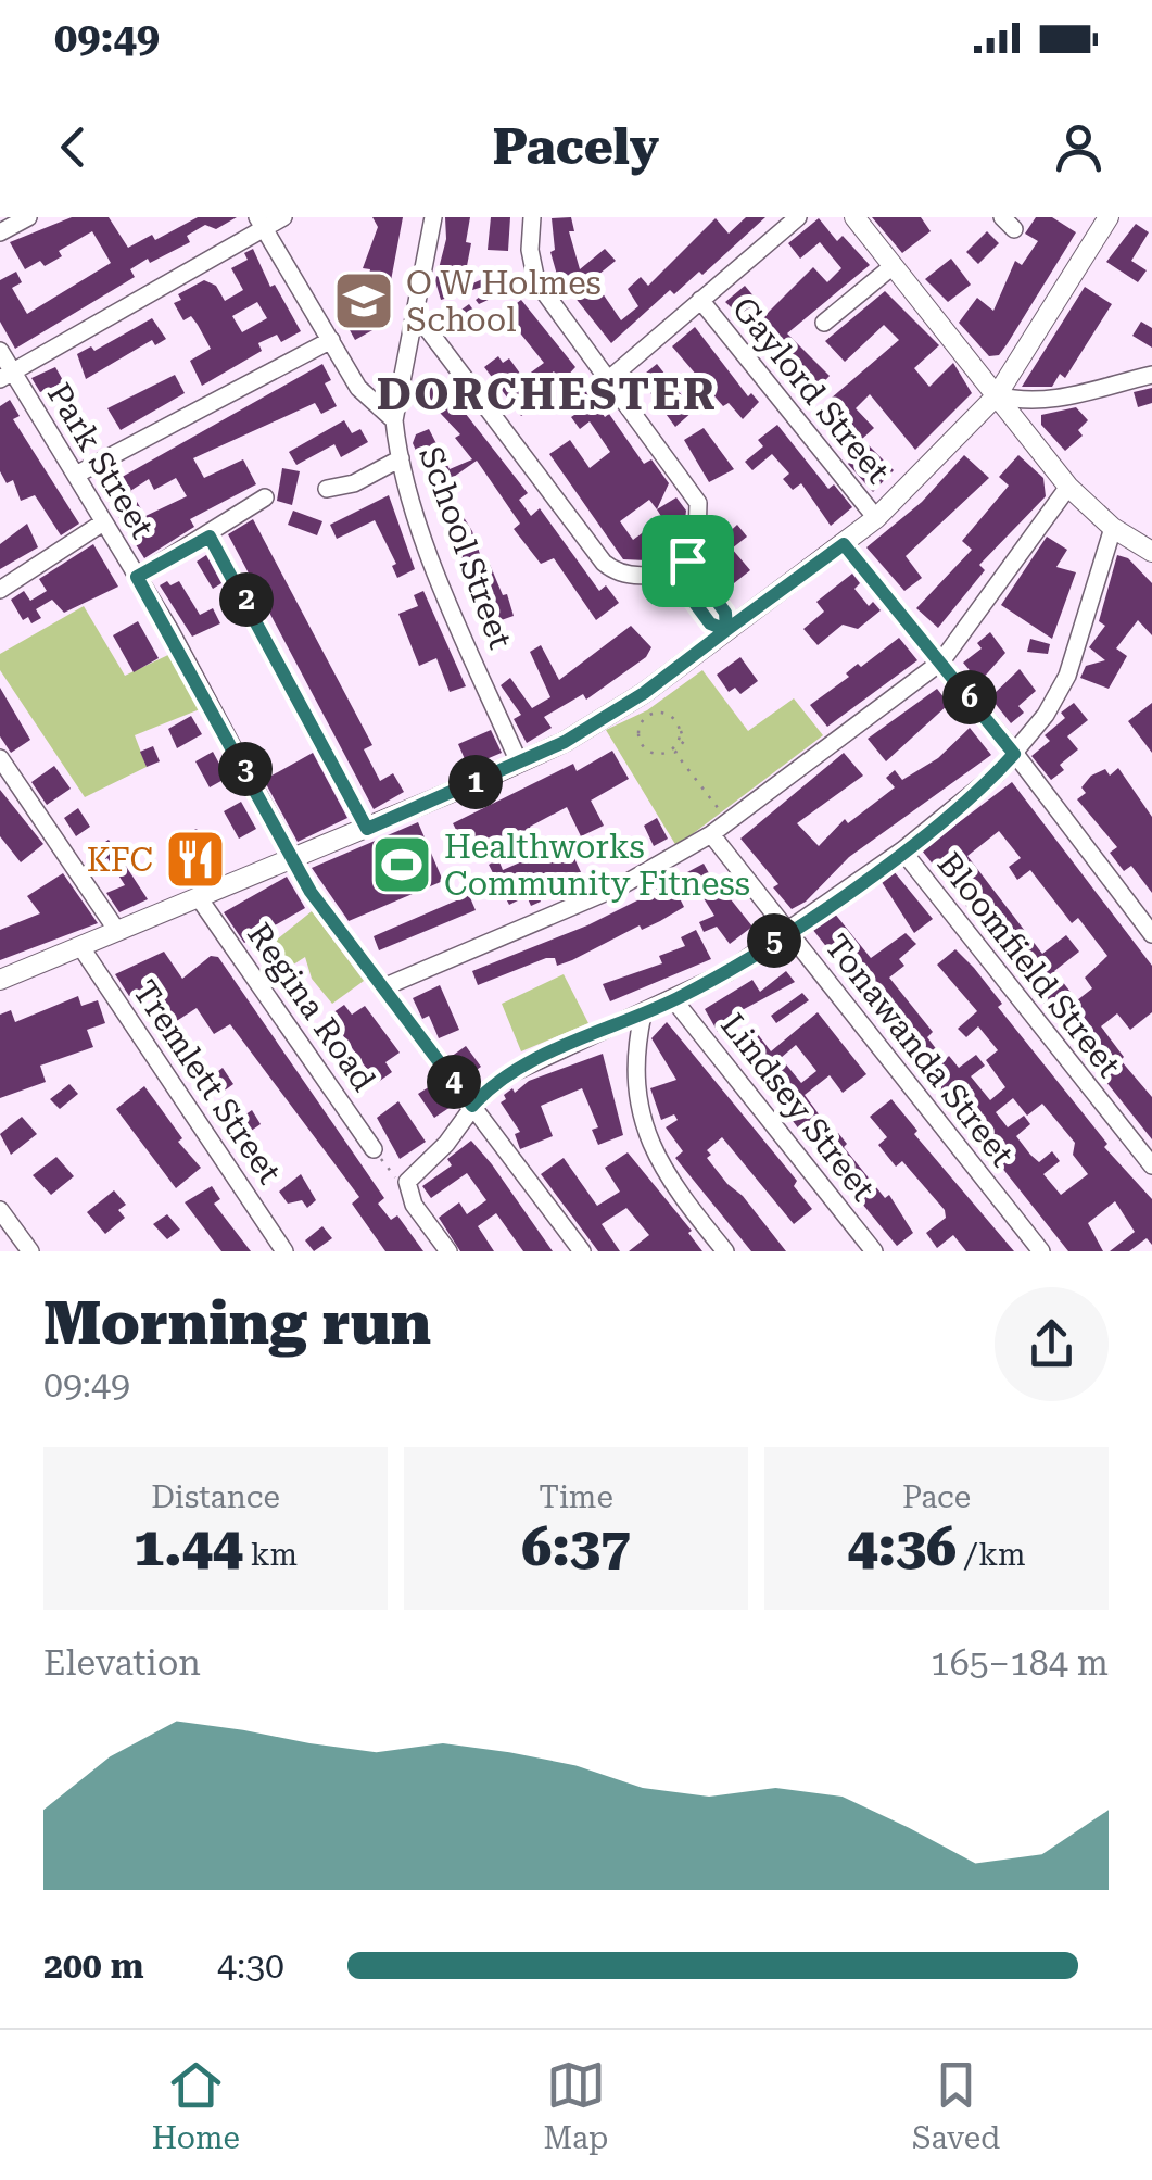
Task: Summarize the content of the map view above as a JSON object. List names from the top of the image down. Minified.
{"streets":{"street":["Gaylord Street","Park Street","School Street","Bloomfield Street","Regina Road","Tonawanda Street","Tremlett Street","Lindsey Street"]},"districts":["DORCHESTER"],"places":{"school or university":["O W Holmes School"],"restaurant":["KFC"],"sports":["Healthworks Community Fitness"]},"page":{"status":"09:49","header":"Pacely","pins":["2","6","3","1","5","4"],"heading":["Morning run","09:49"],"stats":[["Distance","1.44 km"],["Time","6:37"],["Pace","4:36 /km"]],"chart":["Elevation","165–184 m"],"list":[{"name":"200 m","note":"4:30"}],"tabs":["Home","Map","Saved"]}}
